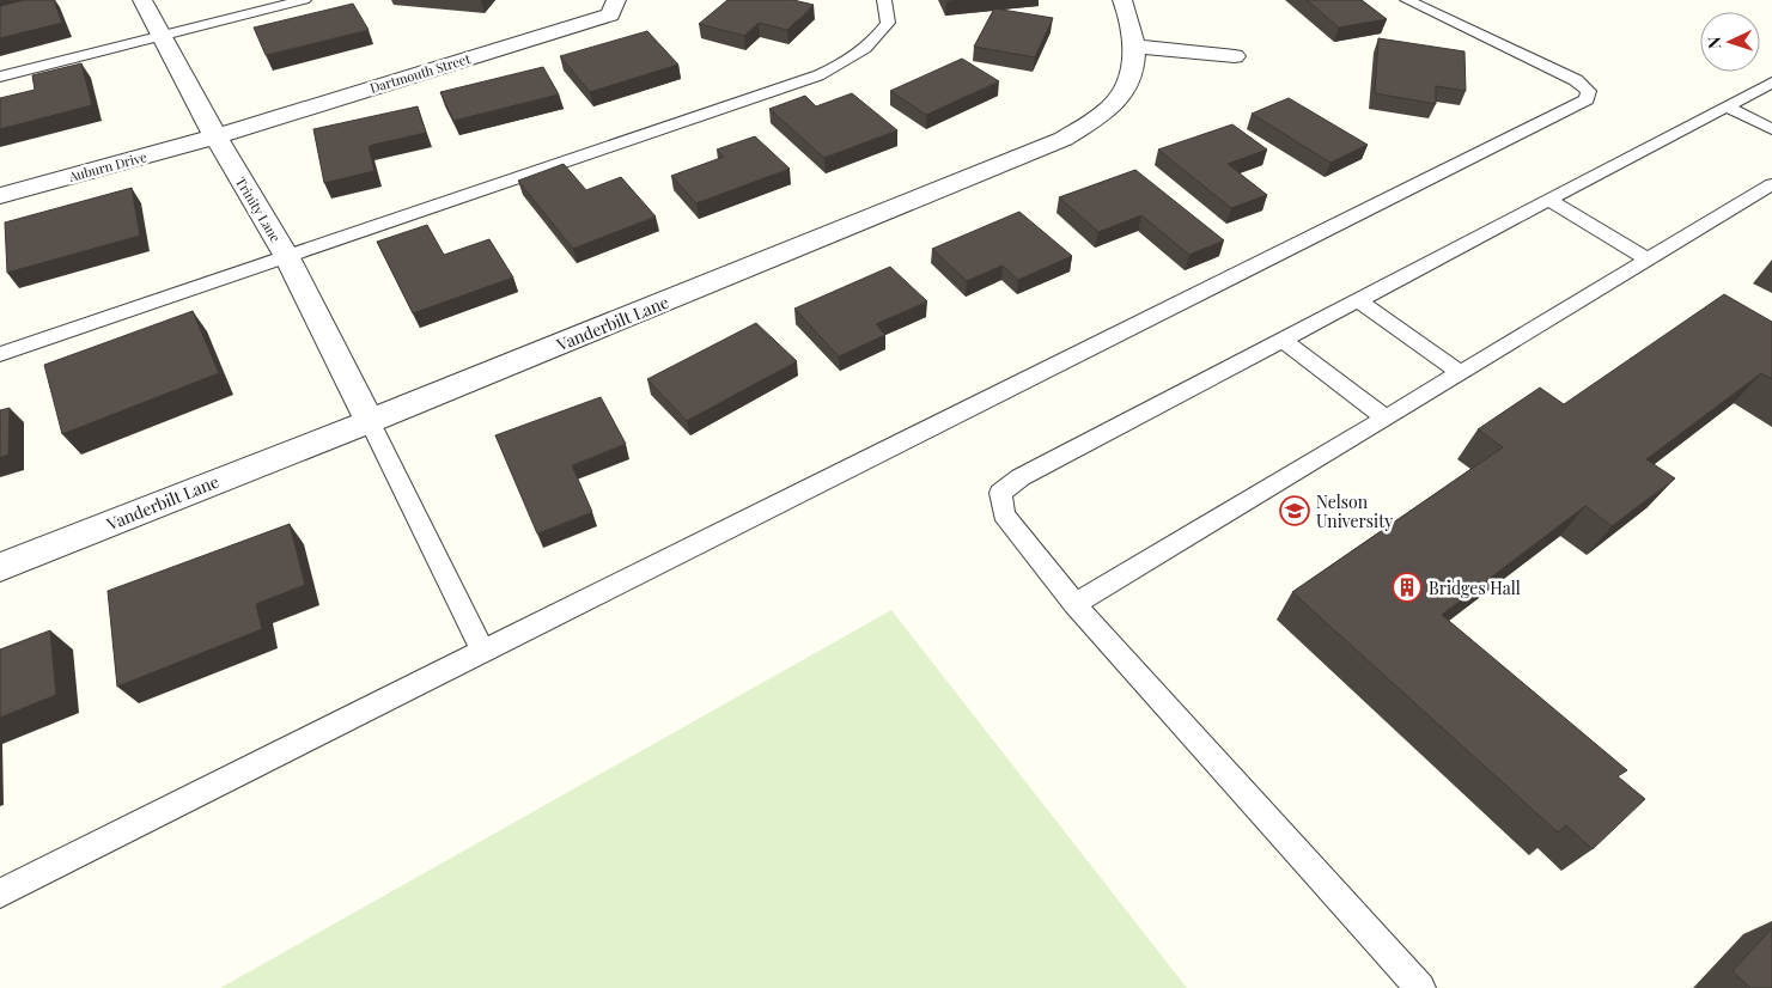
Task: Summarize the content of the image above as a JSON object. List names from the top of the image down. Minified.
{"streets":{"street":["Dartmouth Street","Auburn Drive","Trinity Lane","Vanderbilt Lane"]},"crossings":[["Dartmouth Street","Auburn Drive"],["Dartmouth Street","Trinity Lane"],["Auburn Drive","Trinity Lane"],["Trinity Lane","Vanderbilt Lane"]],"places":{"school or university":["Nelson University"],"building":["Bridges Hall"]},"north":"left"}
